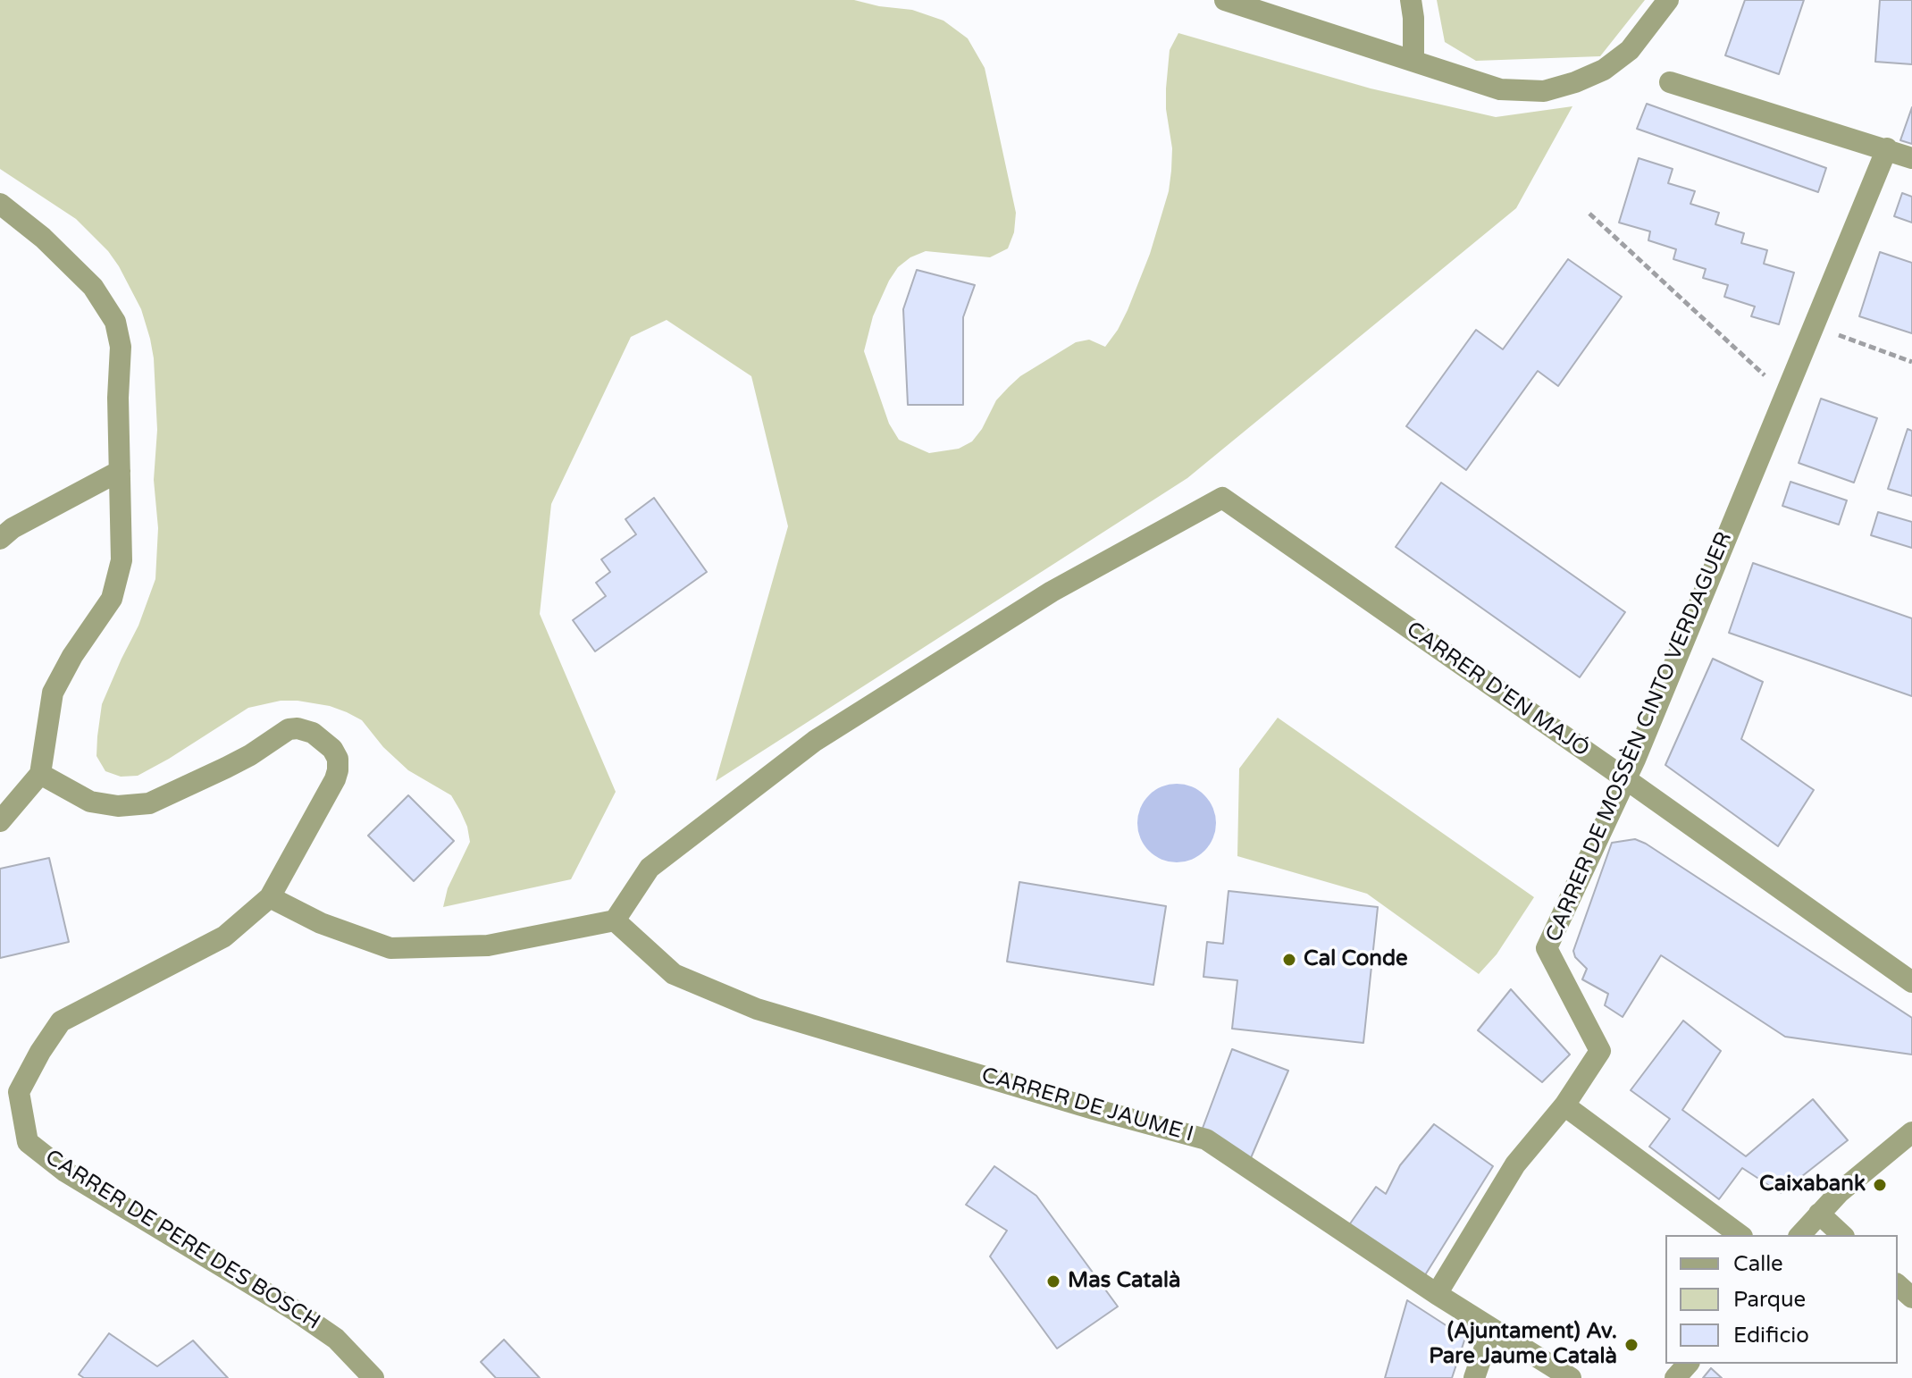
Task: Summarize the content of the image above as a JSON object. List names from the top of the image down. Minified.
{"streets":{"street":["CARRER D'EN MAJÓ","CARRER DE MOSSÈN CINTO VERDAGUER","CARRER DE JAUME I","CARRER DE PERE DES BOSCH"]},"crossings":[["CARRER D'EN MAJÓ","CARRER DE MOSSÈN CINTO VERDAGUER"],["CARRER D'EN MAJÓ","CARRER DE JAUME I"],["CARRER DE MOSSÈN CINTO VERDAGUER","CARRER DE JAUME I"]],"places":["Cal Conde","Caixabank","Mas Català","(Ajuntament) Av. Pare Jaume Català"],"legend":["Calle","Parque","Edificio"]}
